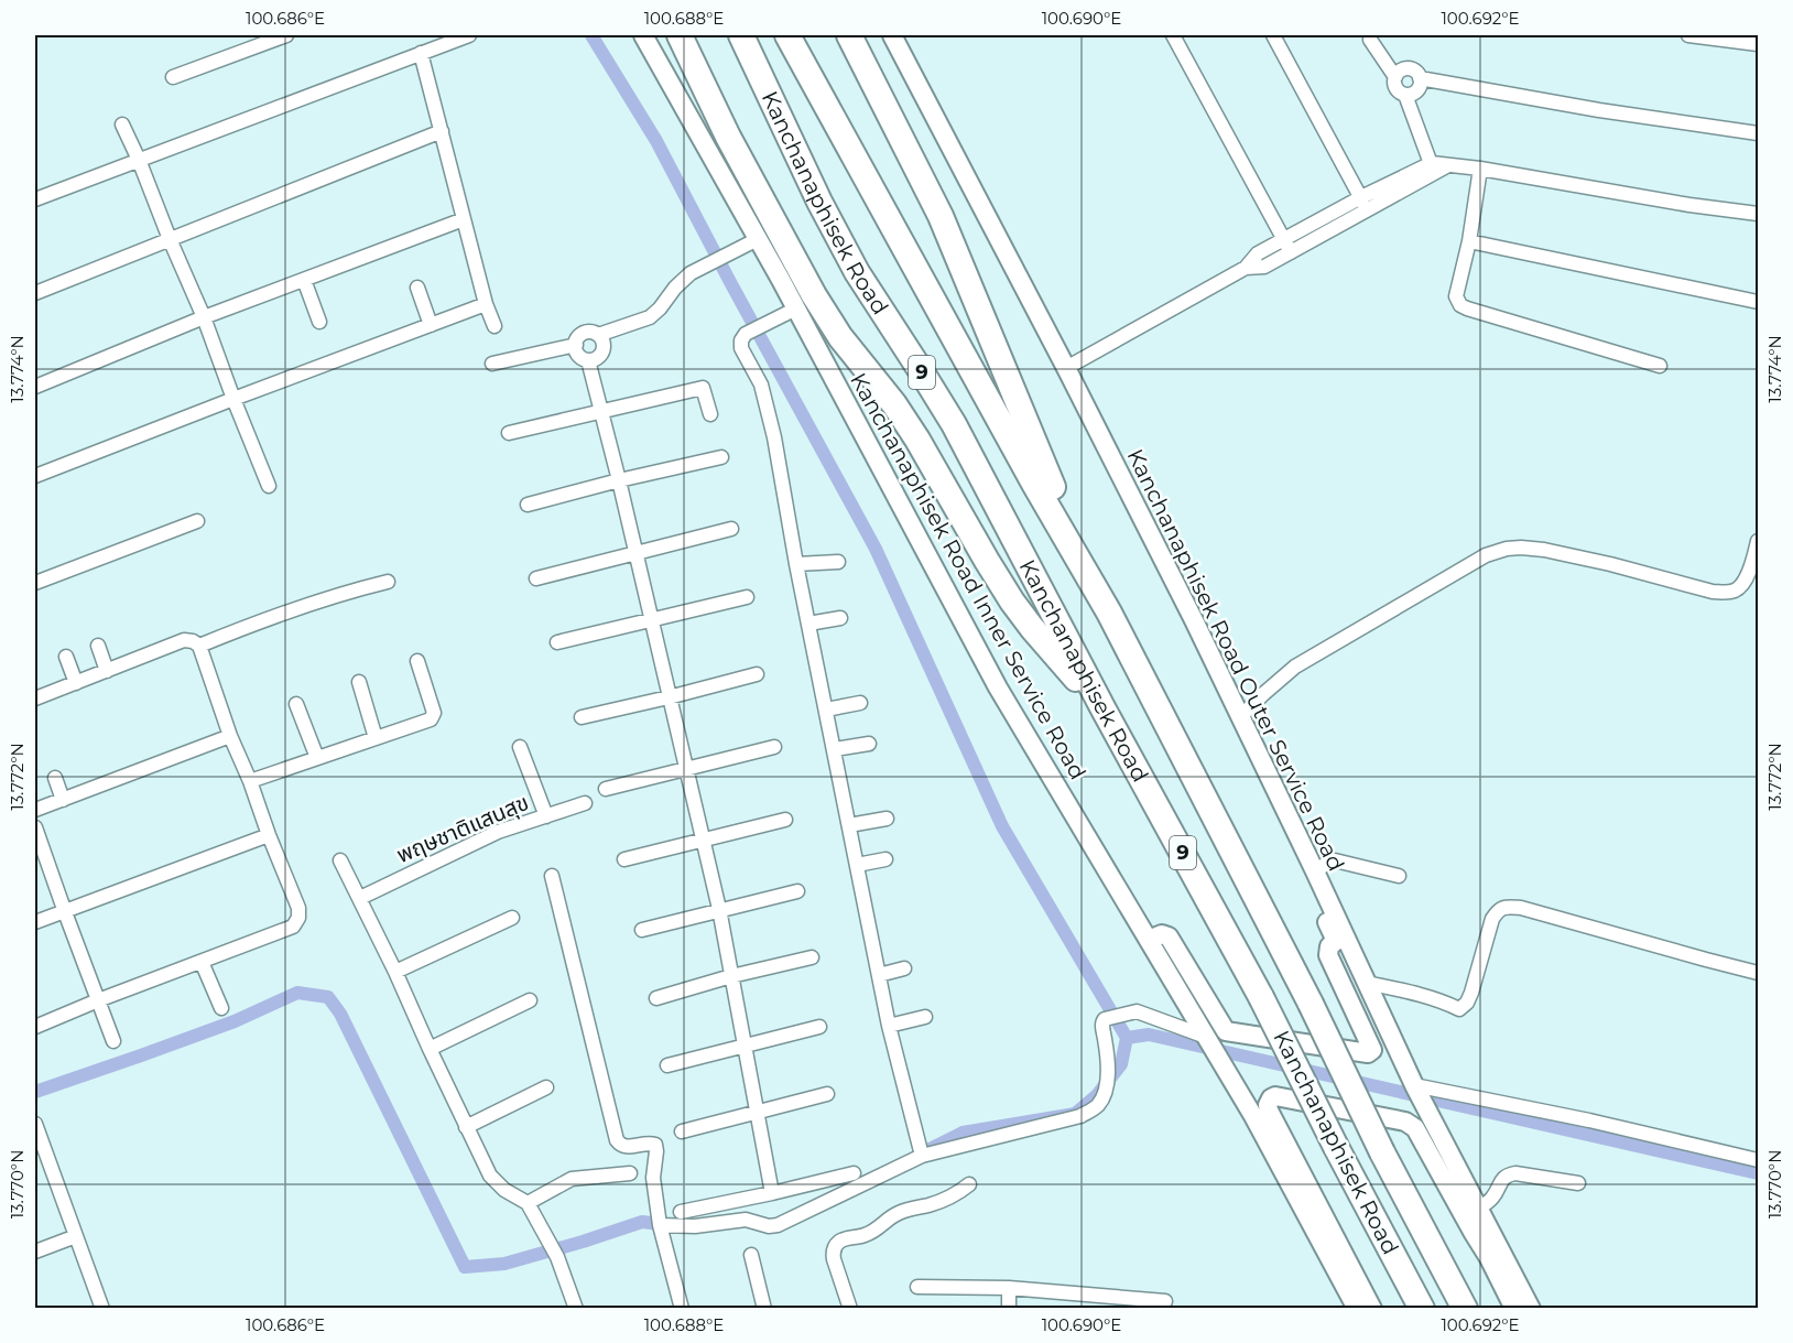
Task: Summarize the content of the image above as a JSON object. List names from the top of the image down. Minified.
{"streets":{"highway":["Kanchanaphisek Road","9"],"main road":["Kanchanaphisek Road Inner Service Road","Kanchanaphisek Road Outer Service Road"],"street":["พฤษชาติแสนสุข"]},"coordinates":["100.686°E","100.688°E","100.690°E","100.692°E","13.774°N","13.772°N","13.770°N"]}
